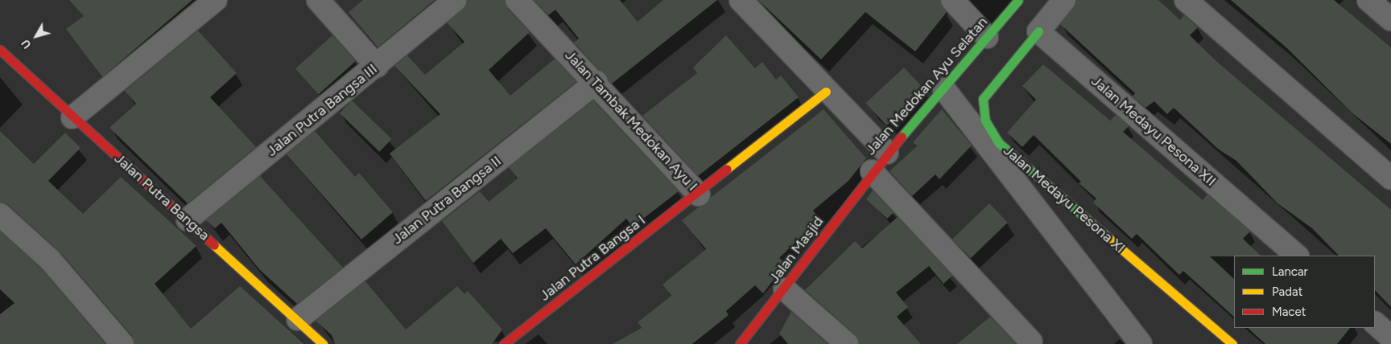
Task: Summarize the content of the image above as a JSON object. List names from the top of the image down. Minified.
{"streets":{"street":["Jalan Medokan Ayu Selatan","Jalan Putra Bangsa III","Jalan Tambak Medokan Ayu I","Jalan Medayu Pesona XII","Jalan Putra Bangsa","Jalan Medayu Pesona XI","Jalan Putra Bangsa II","Jalan Masjid","Jalan Putra Bangsa I"]},"crossings":[["Jalan Medokan Ayu Selatan","Jalan Masjid"],["Jalan Putra Bangsa III","Jalan Putra Bangsa"],["Jalan Tambak Medokan Ayu I","Jalan Putra Bangsa II"],["Jalan Tambak Medokan Ayu I","Jalan Putra Bangsa I"],["Jalan Medayu Pesona XII","Jalan Medayu Pesona XI"],["Jalan Putra Bangsa","Jalan Putra Bangsa II"]],"legend":["Lancar","Padat","Macet"],"north":"bottom left"}
